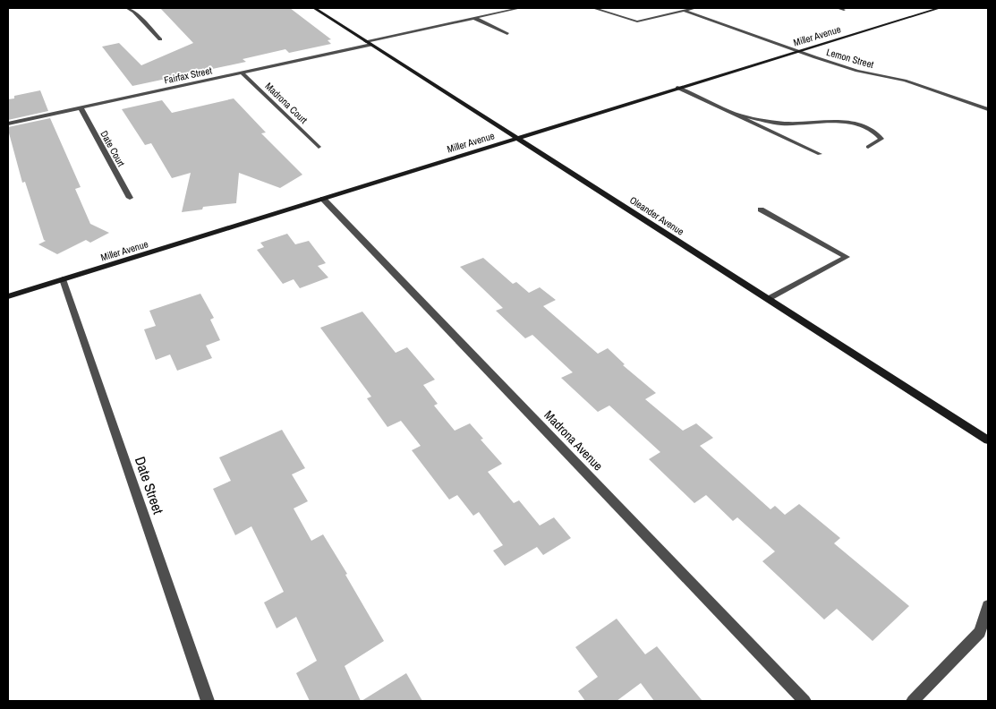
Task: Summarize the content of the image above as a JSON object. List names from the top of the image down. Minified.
{"streets":{"street":["Miller Avenue","Lemon Street","Fairfax Street","Madrona Court","Date Court","Oleander Avenue","Madrona Avenue","Date Street"]},"crossings":[["Miller Avenue","Lemon Street"],["Miller Avenue","Oleander Avenue"],["Miller Avenue","Madrona Avenue"],["Miller Avenue","Date Street"],["Fairfax Street","Madrona Court"],["Fairfax Street","Date Court"],["Fairfax Street","Oleander Avenue"]]}
